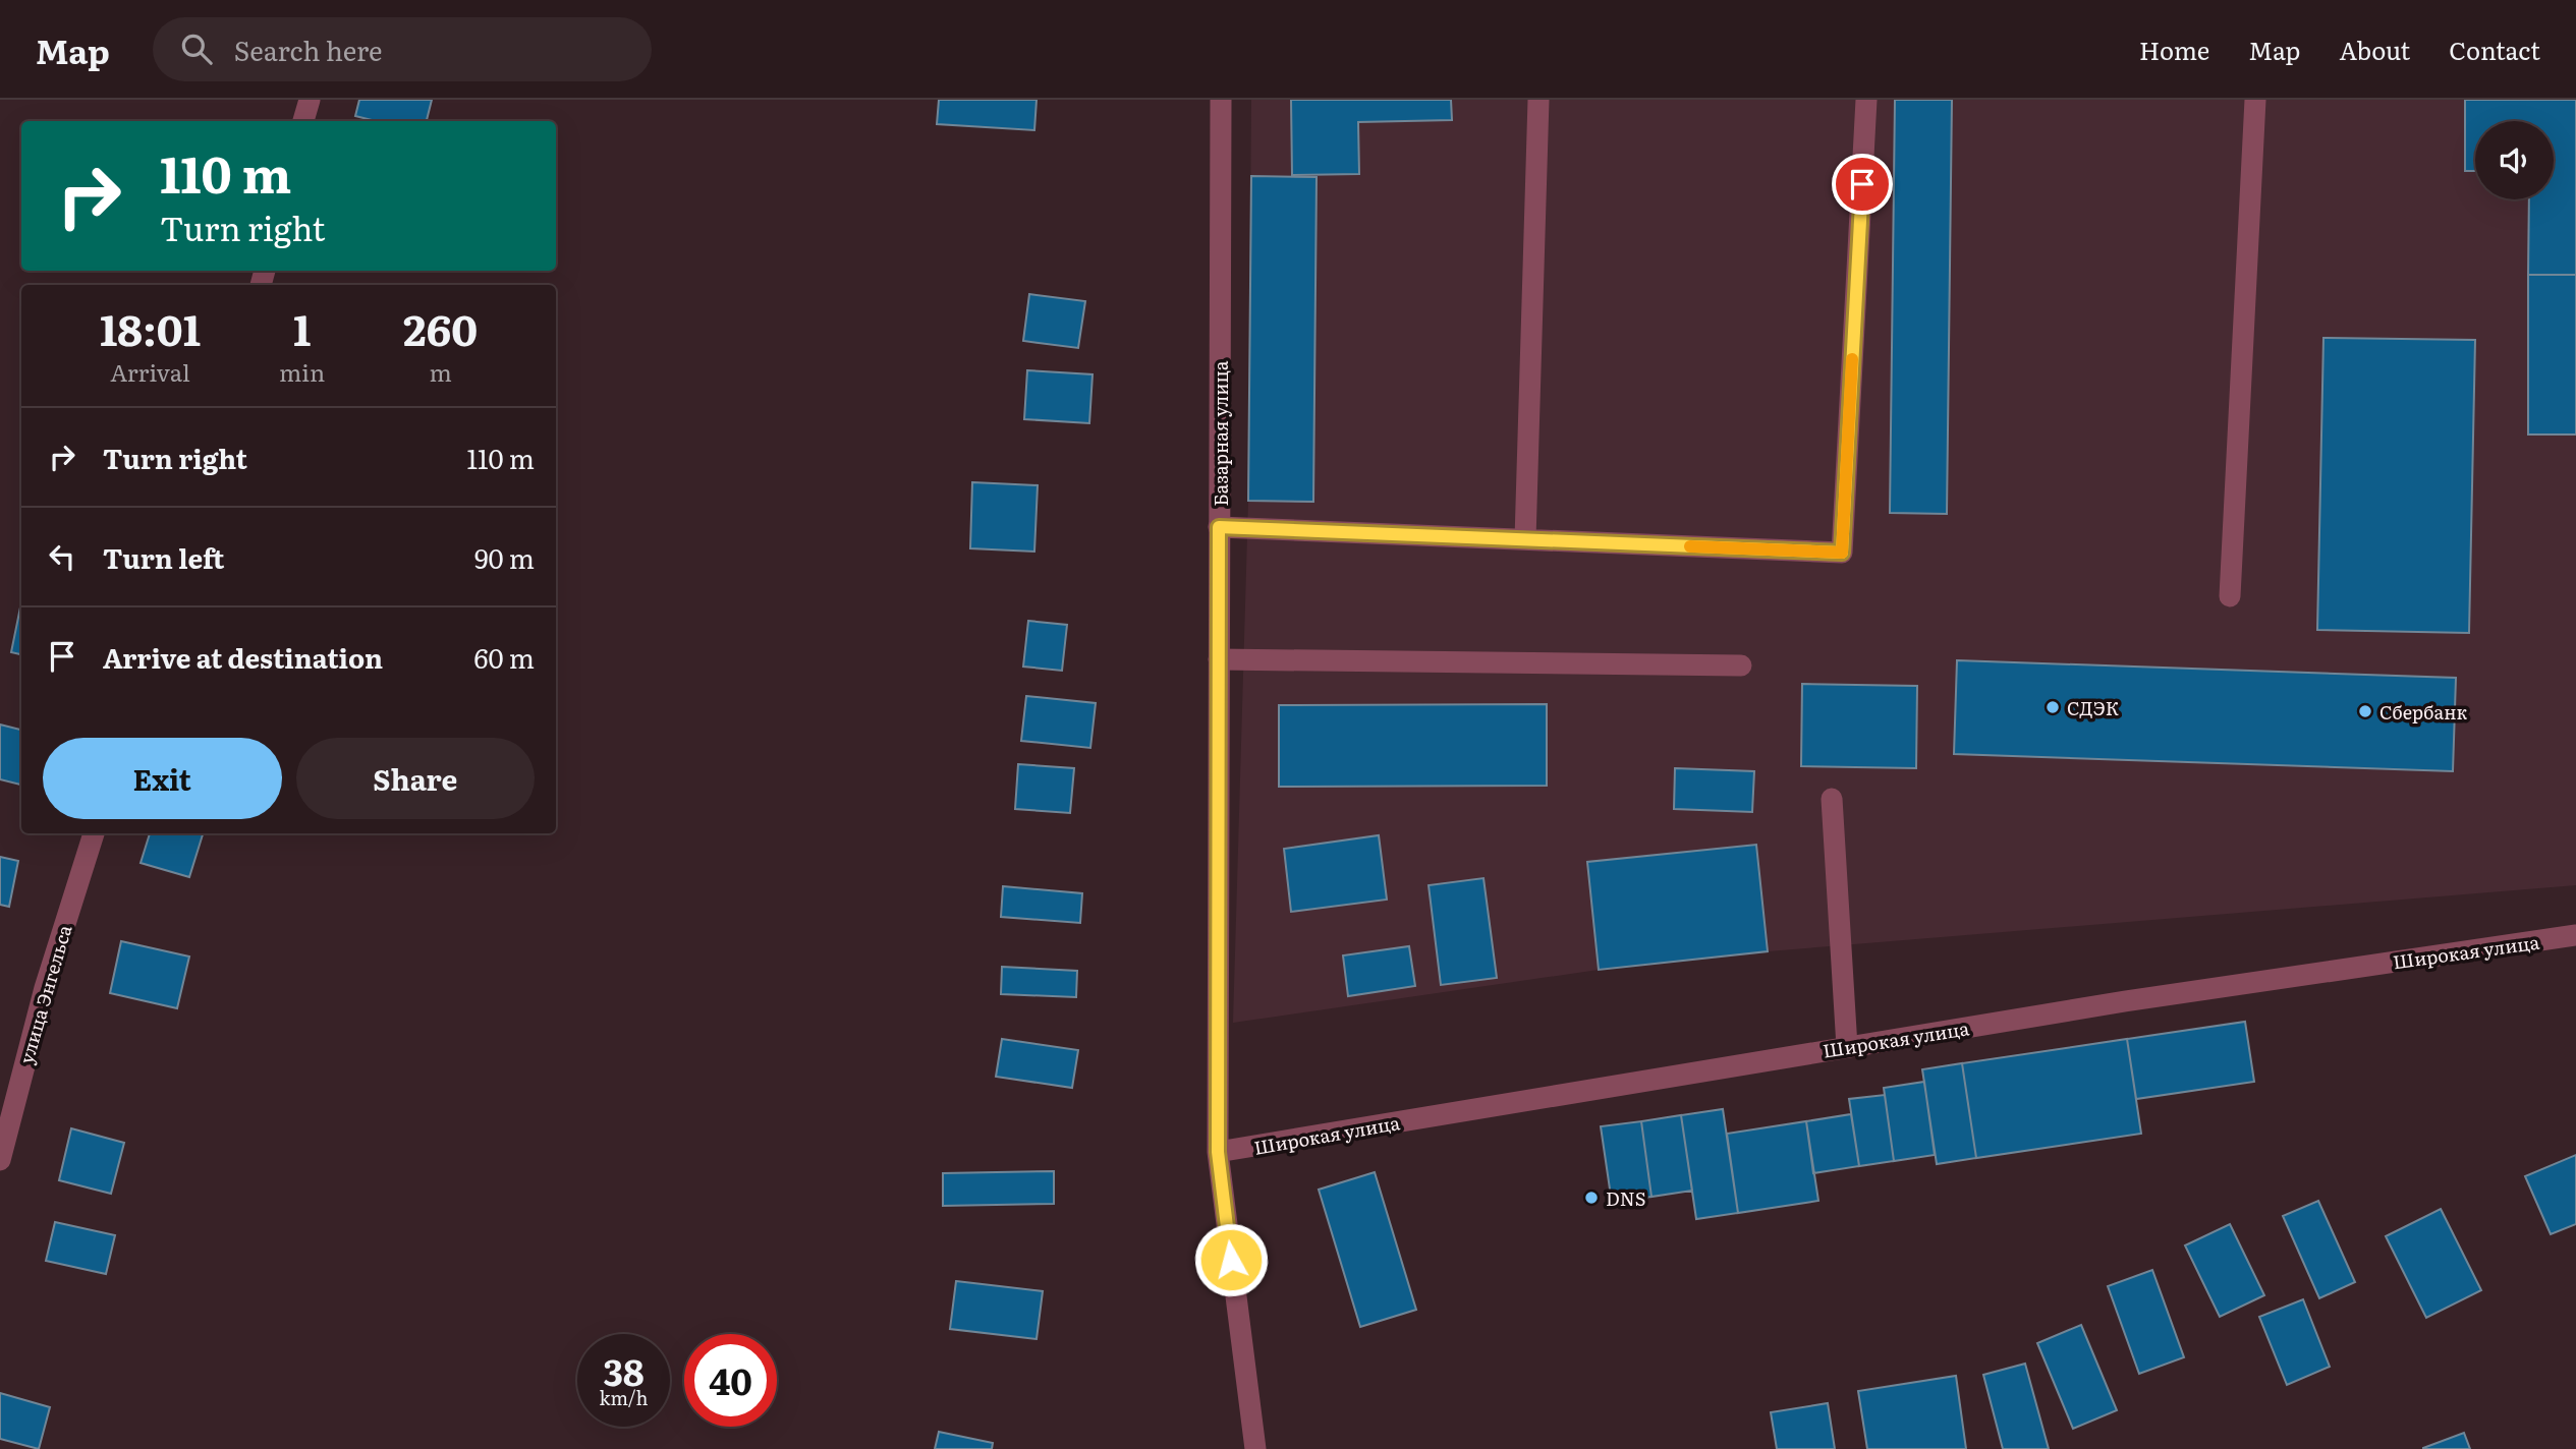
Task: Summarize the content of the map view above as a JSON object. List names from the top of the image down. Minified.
{"streets":{"street":["Базарная улица","Широкая улица","улица Энгельса"]},"crossings":[["Базарная улица","Широкая улица"]],"places":["СДЭК","Сбербанк","DNS"],"page":{"header":"Map","search":"Search here","nav":["Home","Map","About","Contact"],"turn":["110 m","Turn right"],"eta":["18:01","Arrival","1","min","260","m"],"list":[{"name":"Turn right","value":"110 m"},{"name":"Turn left","value":"90 m"},{"name":"Arrive at destination","value":"60 m"}],"buttons":["Exit","Share"],"speed":"38 km/h","limit":"40"}}
